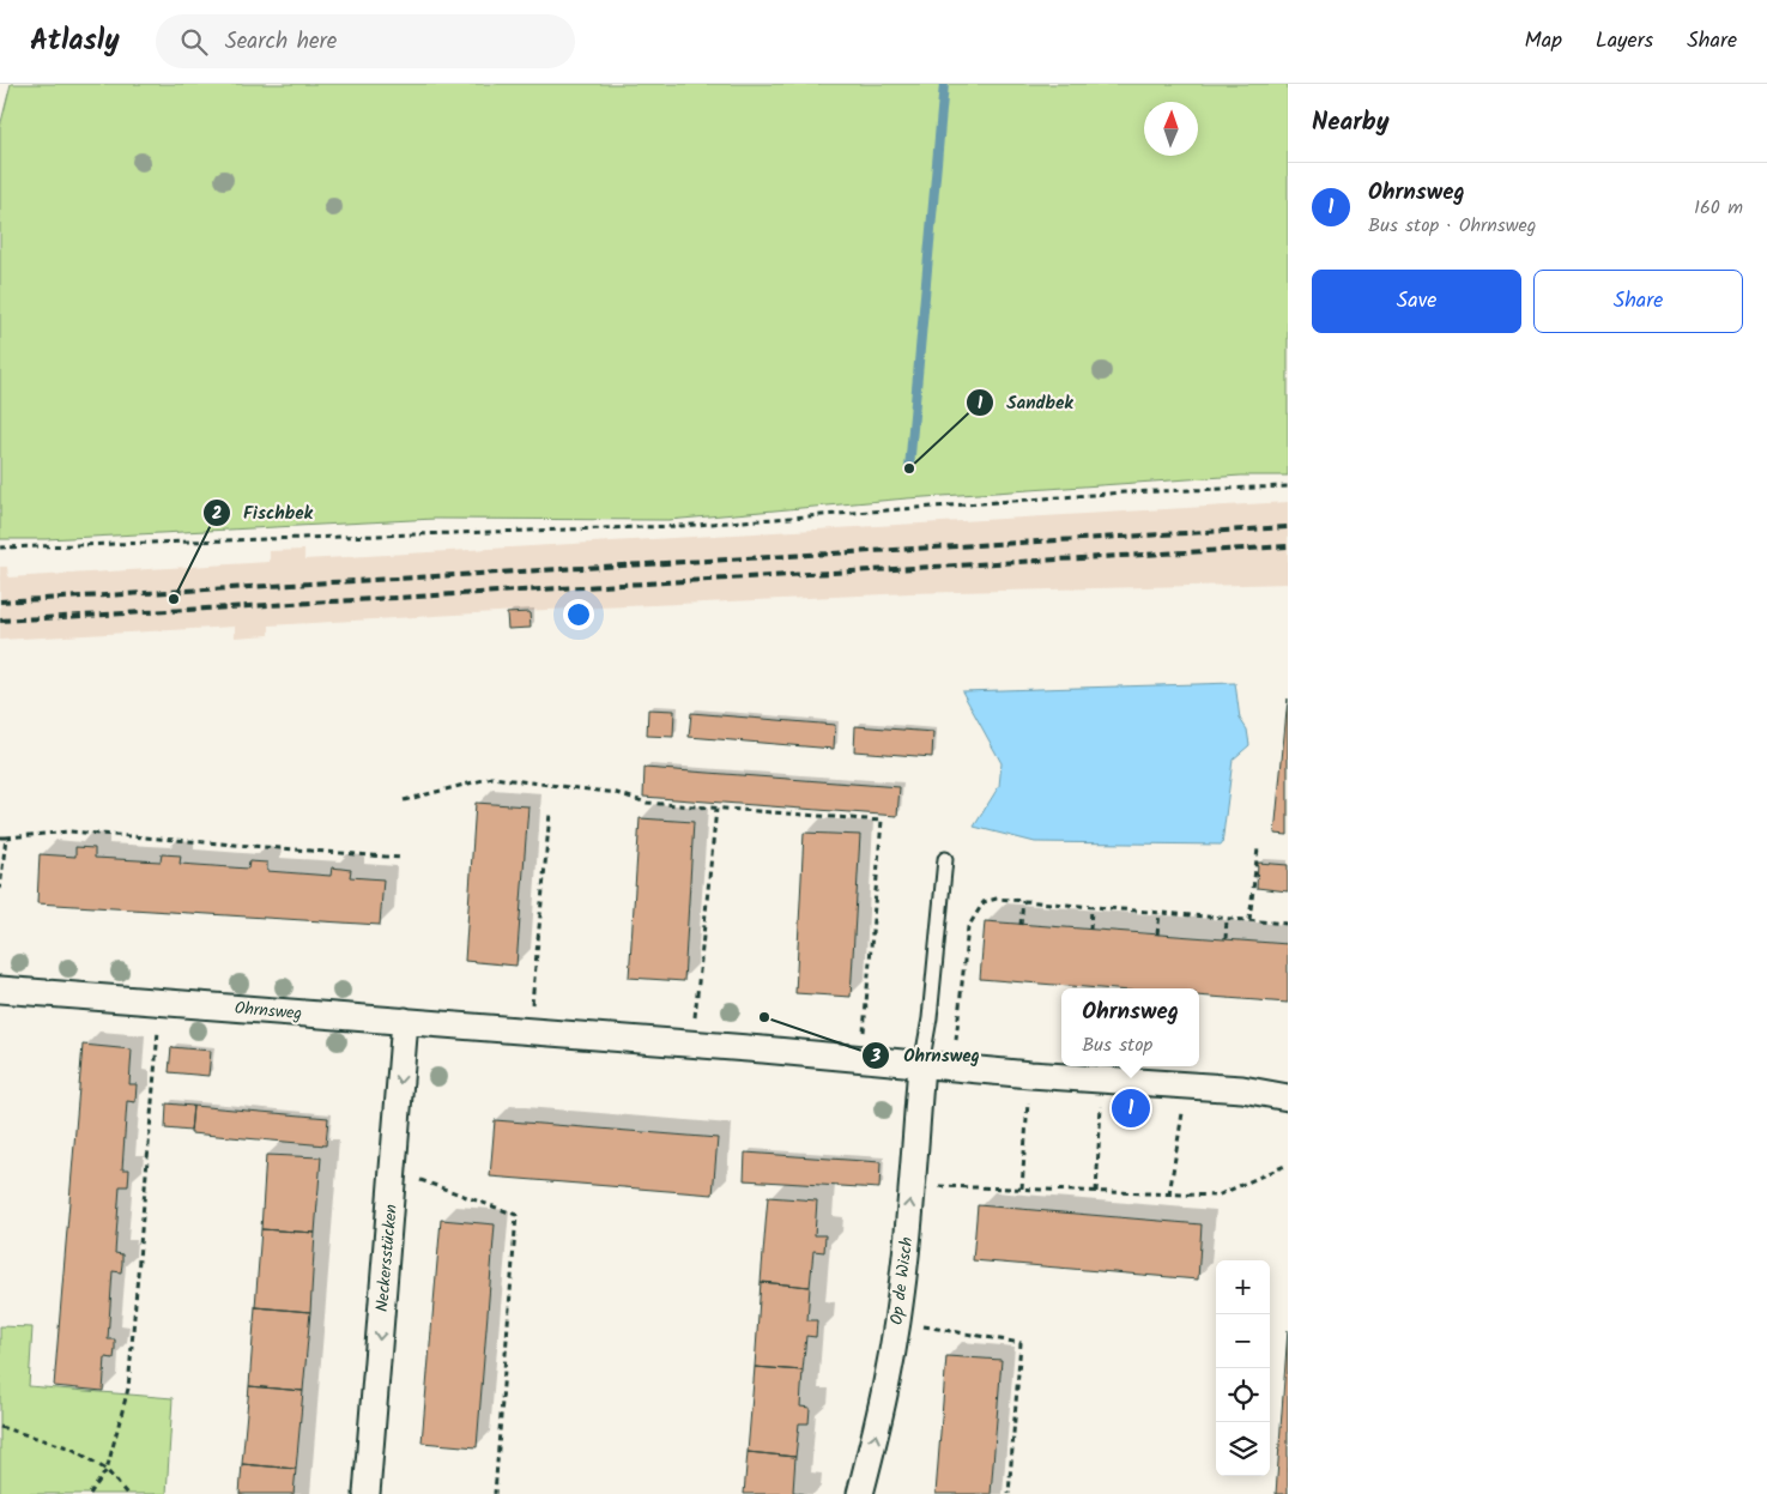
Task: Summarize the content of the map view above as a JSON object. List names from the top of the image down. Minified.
{"streets":{"street":["Ohrnsweg","Neckersstücken","Op de Wisch"]},"crossings":[["Ohrnsweg","Neckersstücken"],["Ohrnsweg","Op de Wisch"]],"one_way":["Neckersstücken","Op de Wisch"],"places":["Sandbek","Fischbek","Ohrnsweg"],"north":"top","page":{"header":"Atlasly","search":"Search here","nav":["Map","Layers","Share"],"heading":"Nearby","list":[{"mark":"1","name":"Ohrnsweg","note":"Bus stop · Ohrnsweg","value":"160 m"}],"buttons":["Save","Share"],"popup":["Ohrnsweg","Bus stop"],"pins":"1","map_buttons":["+","−"]}}
